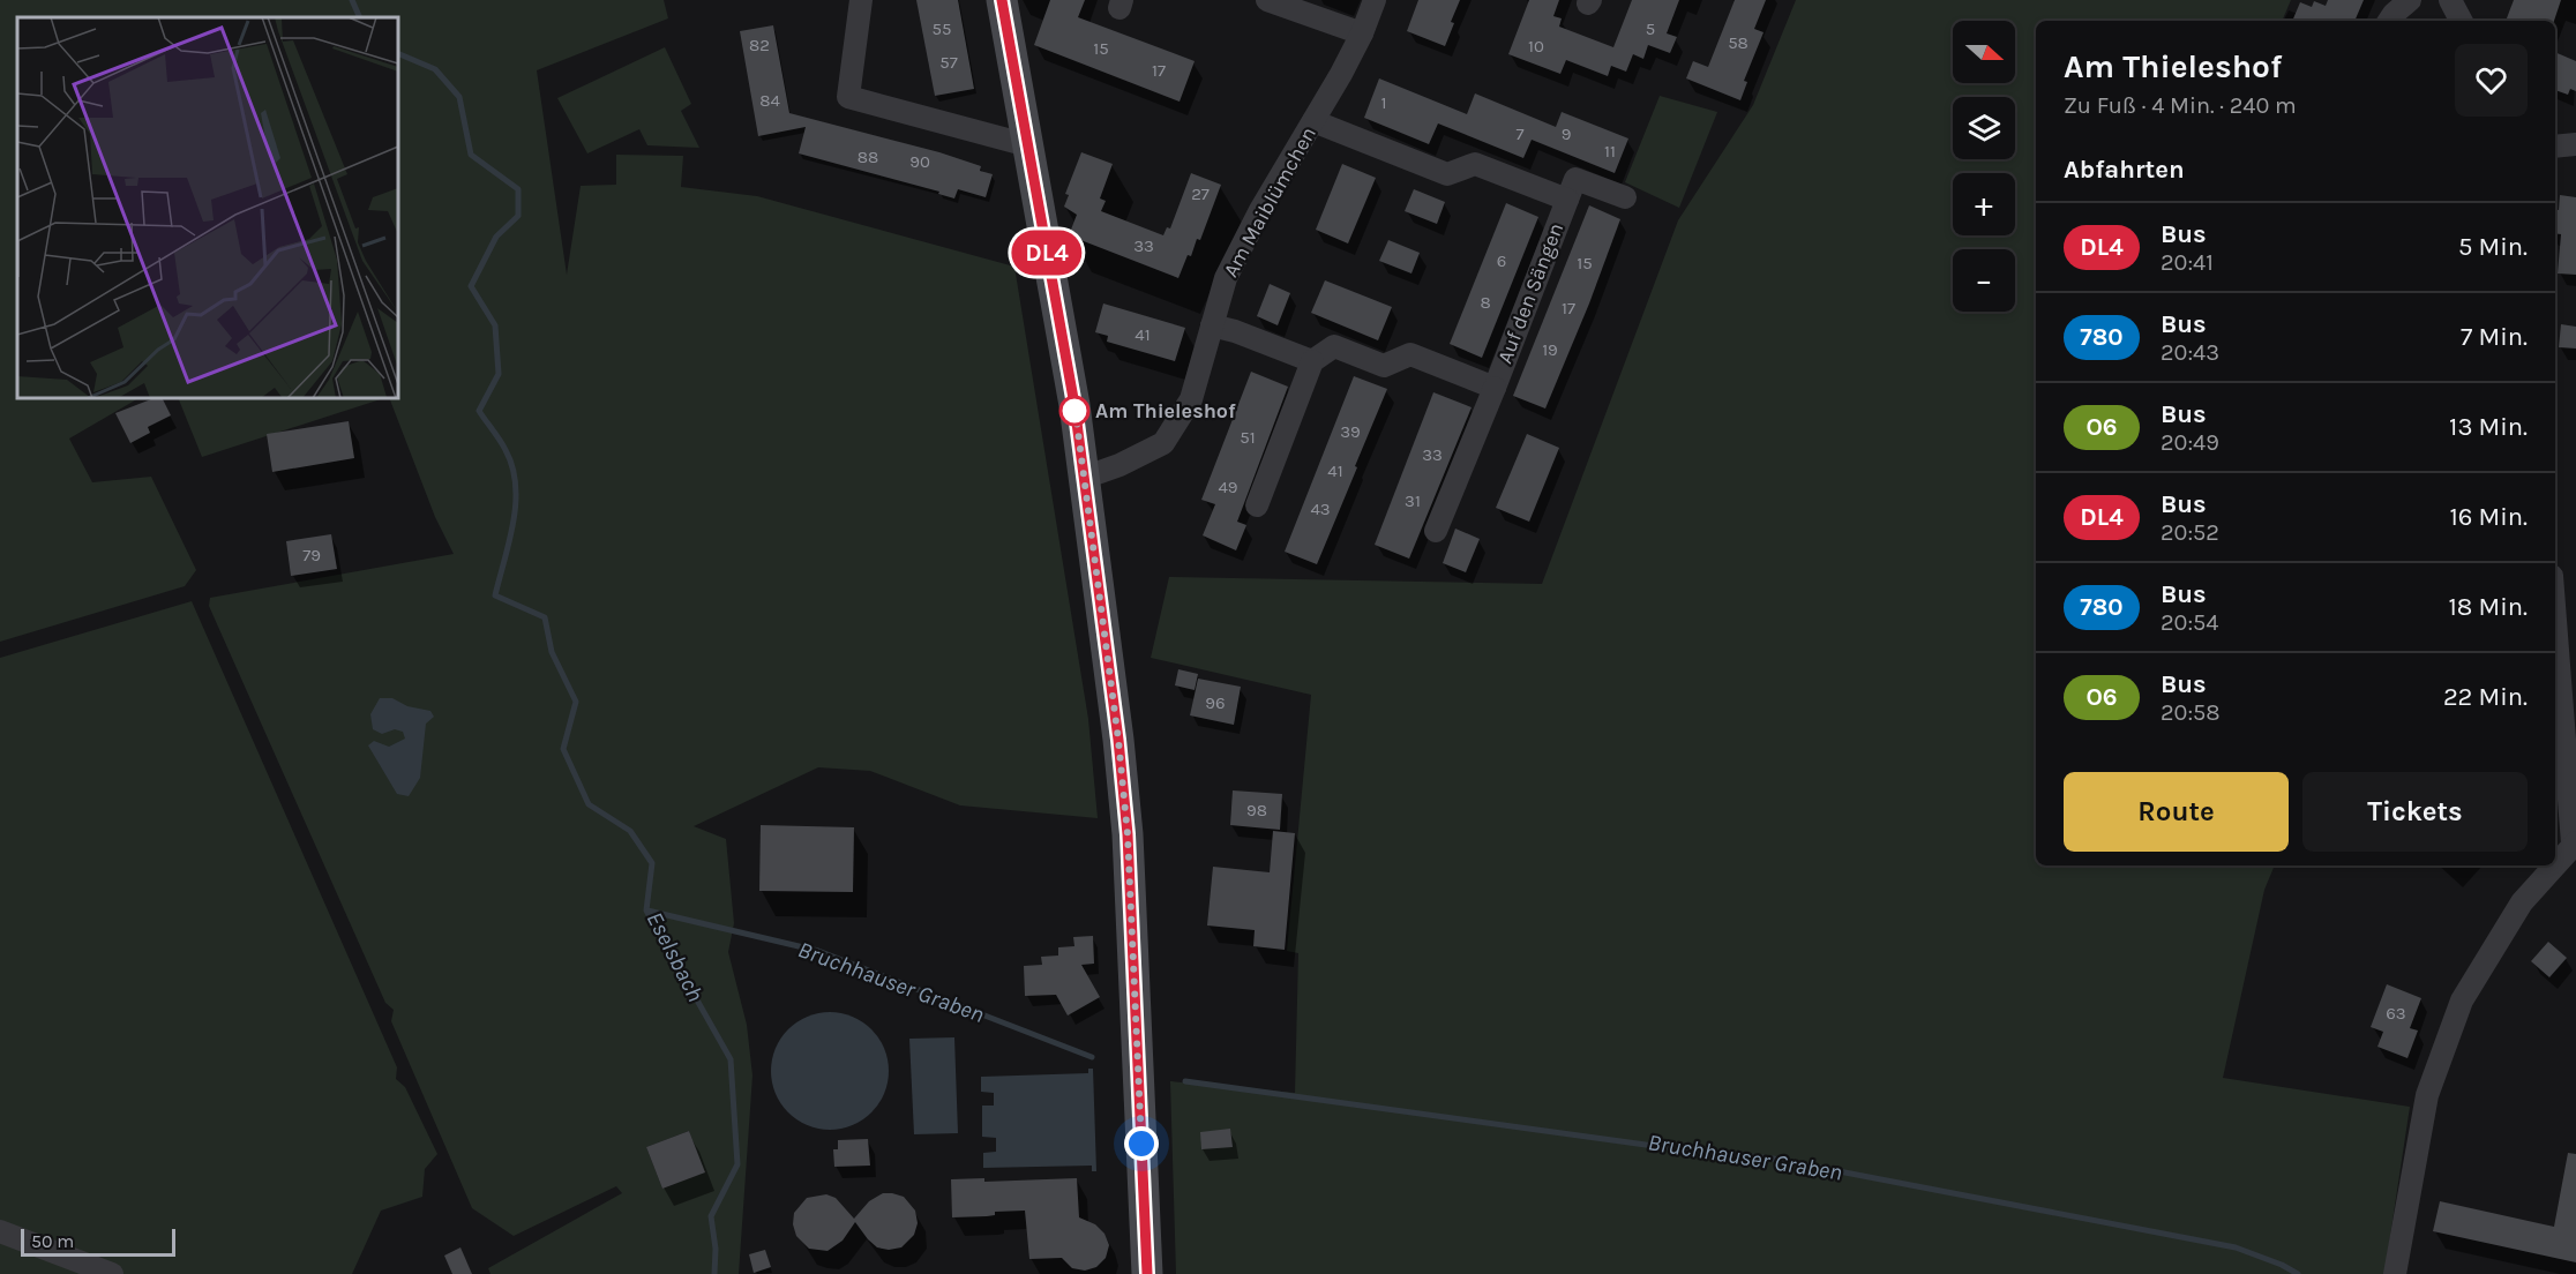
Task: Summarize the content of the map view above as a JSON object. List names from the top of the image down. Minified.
{"streets":{"street":["Am Maiblümchen","Auf den Sängen"]},"crossings":[["Am Maiblümchen","Auf den Sängen"]],"water":["Eselsbach","Bruchhauser Graben"],"places":["Am Thieleshof"],"lines":["bus line DL4"],"house_numbers":["55","5","58","82","10","15","57","17","84","1","7","9","11","88","90","27","33","6","15","8","17","41","19","39","51","33","41","49","31","43","79","96","98","63"],"scale_bar":"50 m","north":"right","page":{"on_map":"DL4","map_buttons":["+","−"],"heading":[["Am Thieleshof","Zu Fuß · 4 Min. · 240 m"],"Abfahrten"],"list":[{"mark":"DL4","name":"Bus","note":"20:41","value":"5 Min."},{"mark":"780","name":"Bus","note":"20:43","value":"7 Min."},{"mark":"O6","name":"Bus","note":"20:49","value":"13 Min."},{"mark":"DL4","name":"Bus","note":"20:52","value":"16 Min."},{"mark":"780","name":"Bus","note":"20:54","value":"18 Min."},{"mark":"O6","name":"Bus","note":"20:58","value":"22 Min."}],"buttons":["Route","Tickets"],"scale":"50 m"}}
